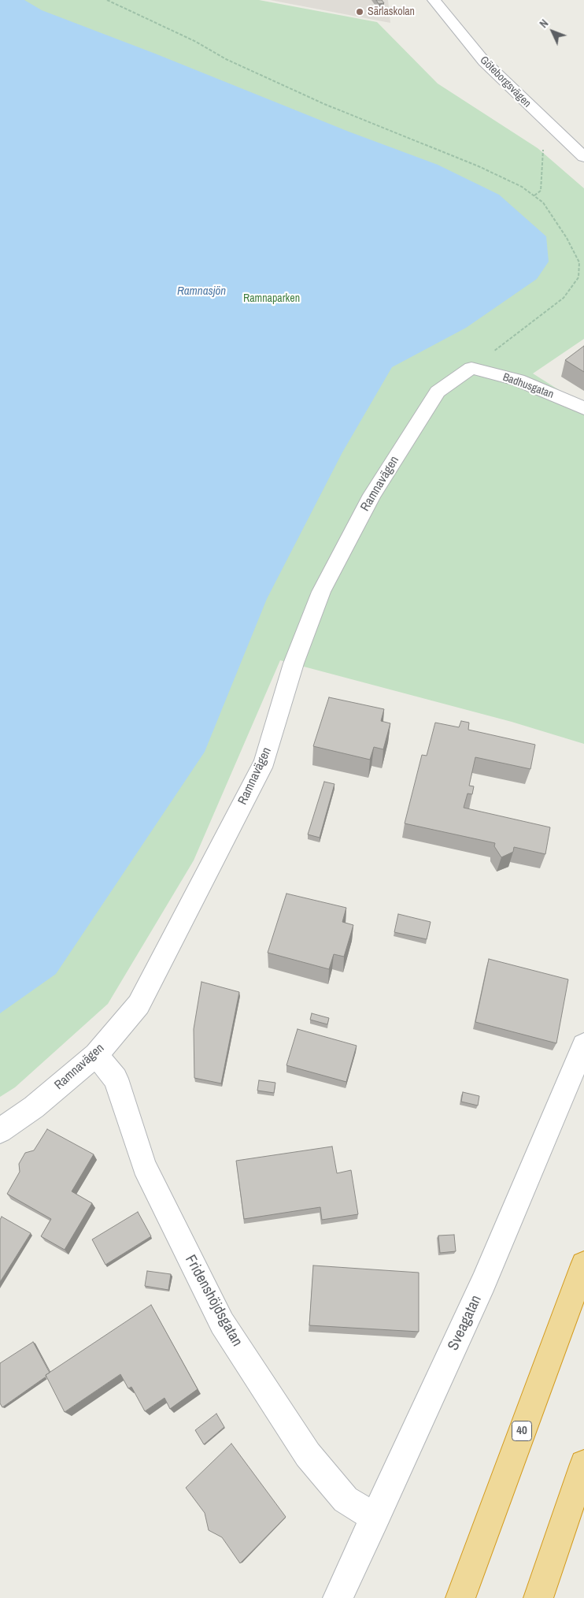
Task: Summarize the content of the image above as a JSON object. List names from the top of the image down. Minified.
{"streets":{"highway":["40"],"street":["Göteborgsvägen","Badhusgatan","Ramnavägen","Fridenshöjdsgatan","Sveagatan"]},"crossings":[["Badhusgatan","Ramnavägen"],["Ramnavägen","Fridenshöjdsgatan"],["Fridenshöjdsgatan","Sveagatan"]],"water":["Ramnasjön"],"parks":["Ramnaparken"],"places":["Särlaskolan"],"north":"top left"}
